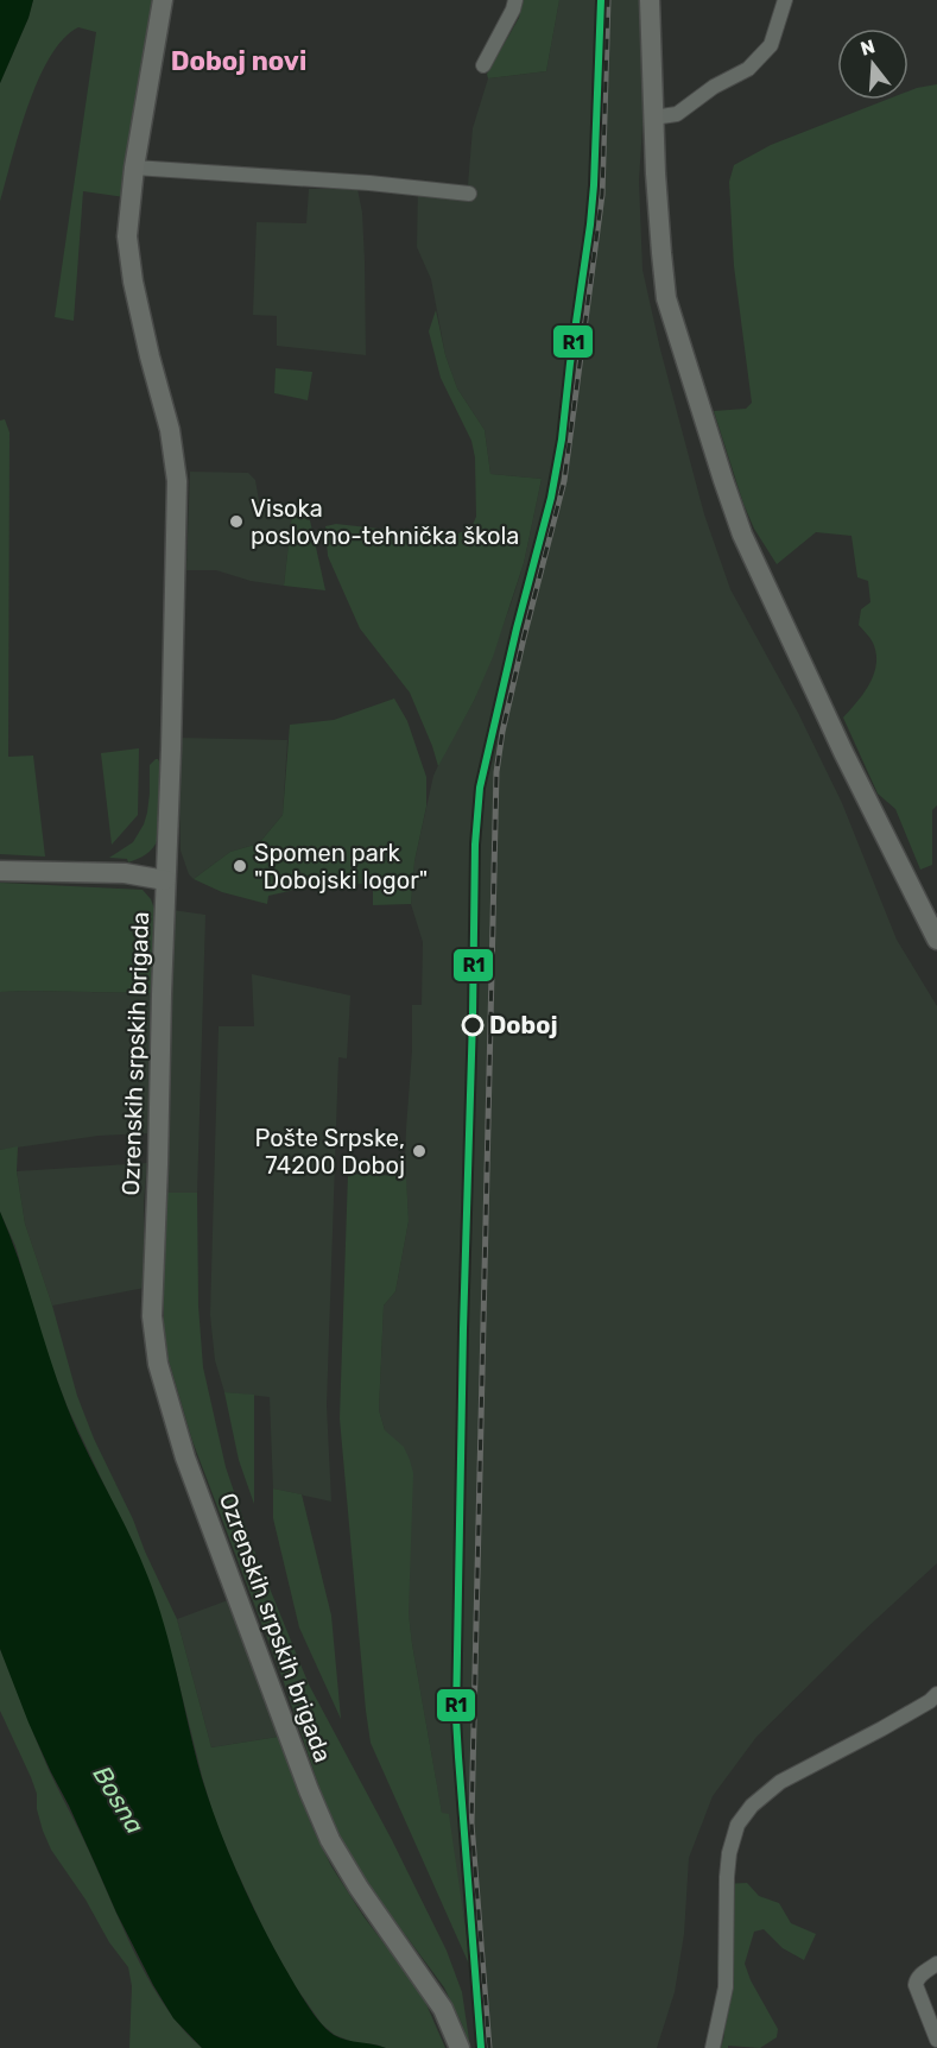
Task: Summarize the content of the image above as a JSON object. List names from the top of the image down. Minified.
{"streets":{"main road":["Ozrenskih srpskih brigada"]},"districts":["Doboj novi"],"water":["Bosna"],"places":["Visoka poslovno-tehnička škola","Spomen park \"Dobojski logor\"","Doboj","Pošte Srpske, 74200 Doboj"],"lines":["transit line R1"],"north":"top"}
